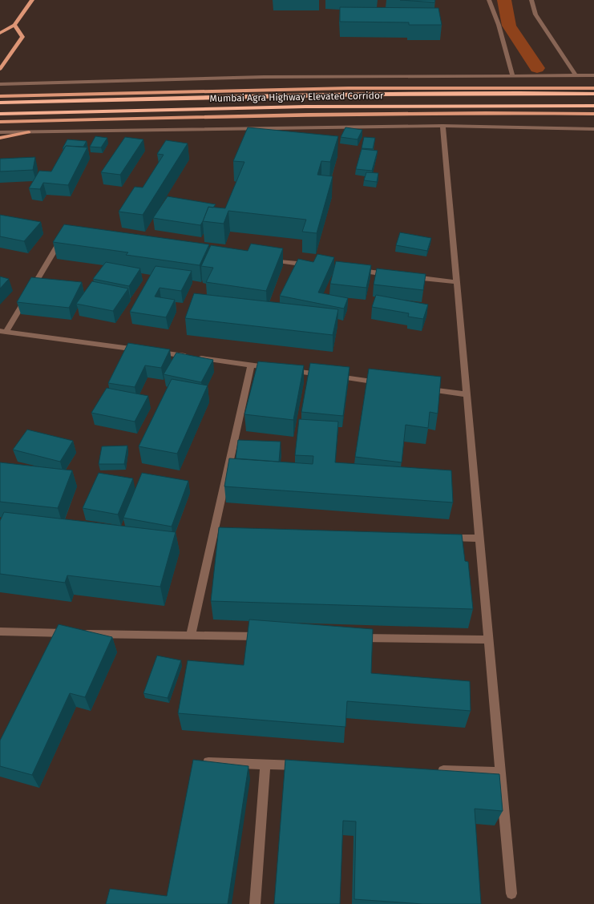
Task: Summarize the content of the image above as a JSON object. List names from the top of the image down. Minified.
{"streets":{"highway":["Mumbai Agra Highway Elevated Corridor"]}}
